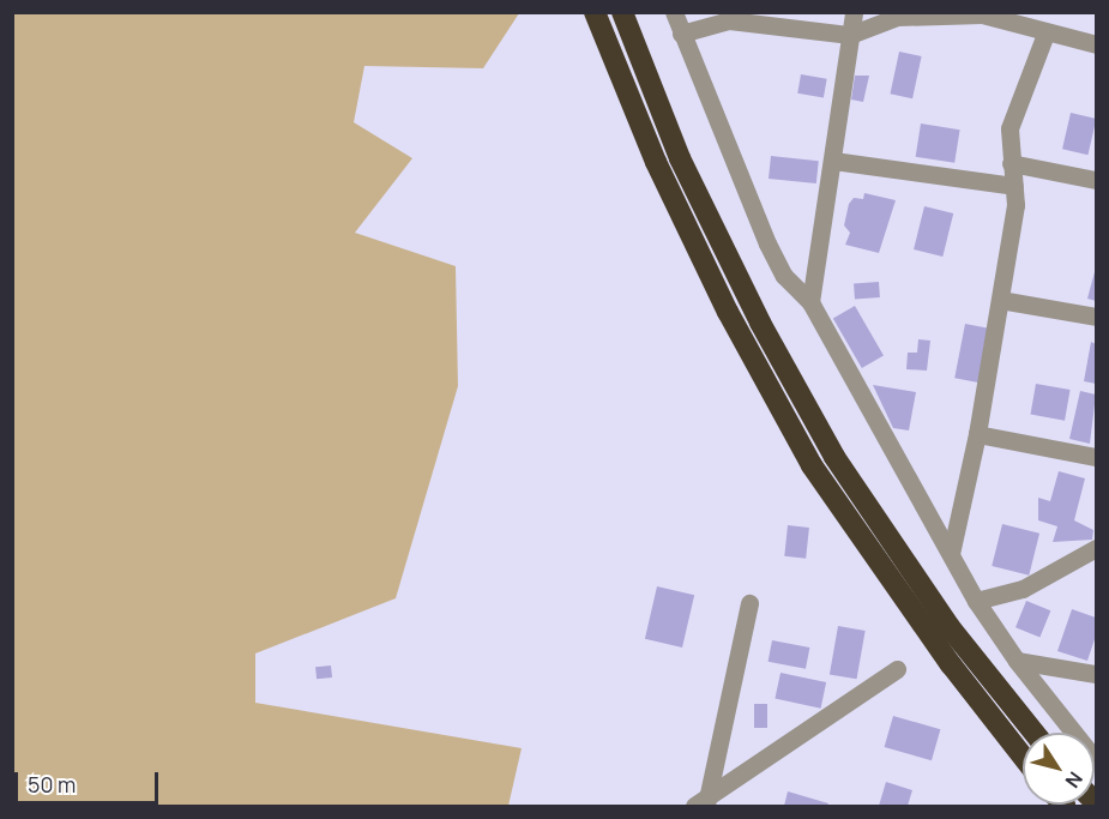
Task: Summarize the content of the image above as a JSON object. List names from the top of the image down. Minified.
{"scale_bar":"50 m","north":"bottom right"}
